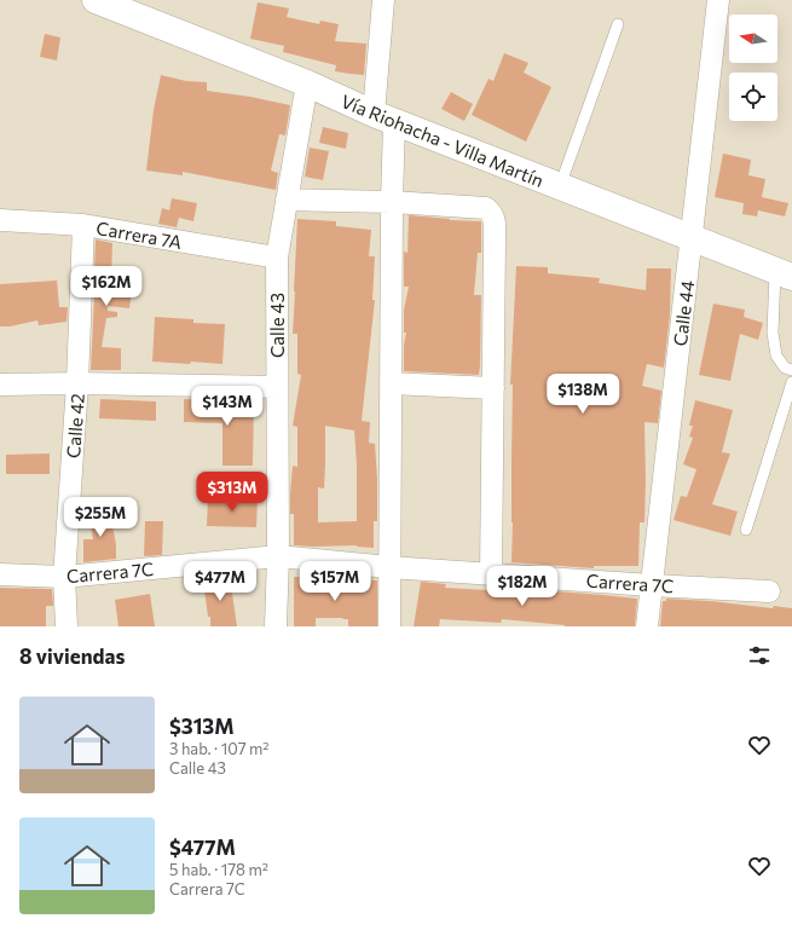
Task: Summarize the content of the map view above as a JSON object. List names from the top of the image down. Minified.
{"streets":{"main road":["Vía Riohacha - Villa Martín"],"street":["Carrera 7A","Calle 44","Calle 43","Calle 42","Carrera 7C"]},"crossings":[["Vía Riohacha - Villa Martín","Calle 44"],["Vía Riohacha - Villa Martín","Calle 43"],["Carrera 7A","Calle 43"],["Carrera 7A","Calle 42"],["Calle 44","Carrera 7C"],["Calle 43","Carrera 7C"],["Calle 42","Carrera 7C"]],"north":"left","page":{"price":["$162M","$138M","$143M","$313M","$255M","$477M","$157M","$182M"],"heading":"8 viviendas","list":[{"name":"$313M","note":"3 hab. · 107 m² · Calle 43"},{"name":"$477M","note":"5 hab. · 178 m² · Carrera 7C"}]}}
